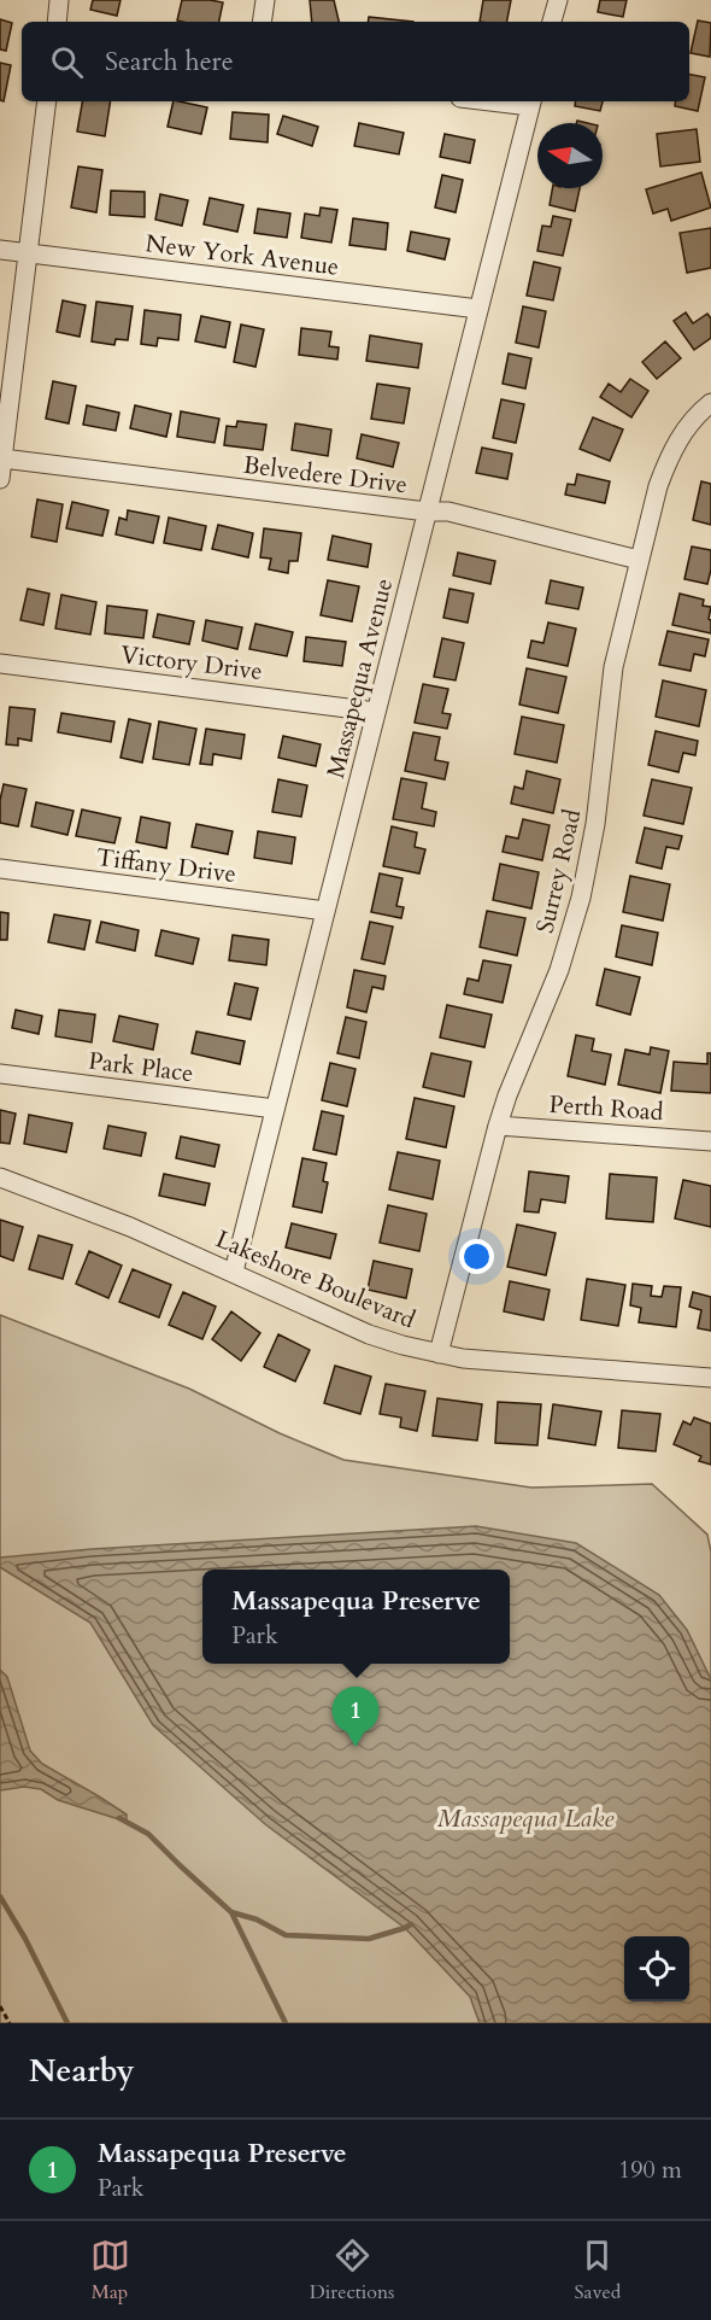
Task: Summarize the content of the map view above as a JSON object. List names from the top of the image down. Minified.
{"streets":{"street":["New York Avenue","Belvedere Drive","Victory Drive","Massapequa Avenue","Tiffany Drive","Surrey Road","Park Place","Perth Road","Lakeshore Boulevard"]},"crossings":[["New York Avenue","Massapequa Avenue"],["Belvedere Drive","Massapequa Avenue"],["Belvedere Drive","Surrey Road"],["Victory Drive","Massapequa Avenue"],["Massapequa Avenue","Tiffany Drive"],["Massapequa Avenue","Park Place"],["Massapequa Avenue","Lakeshore Boulevard"],["Surrey Road","Perth Road"],["Surrey Road","Lakeshore Boulevard"]],"water":["Massapequa Lake"],"north":"left","page":{"search":"Search here","popup":["Massapequa Preserve","Park"],"pins":"1","heading":"Nearby","list":[{"mark":"1","name":"Massapequa Preserve","note":"Park","value":"190 m"}],"nav":["Map","Directions","Saved"]}}
